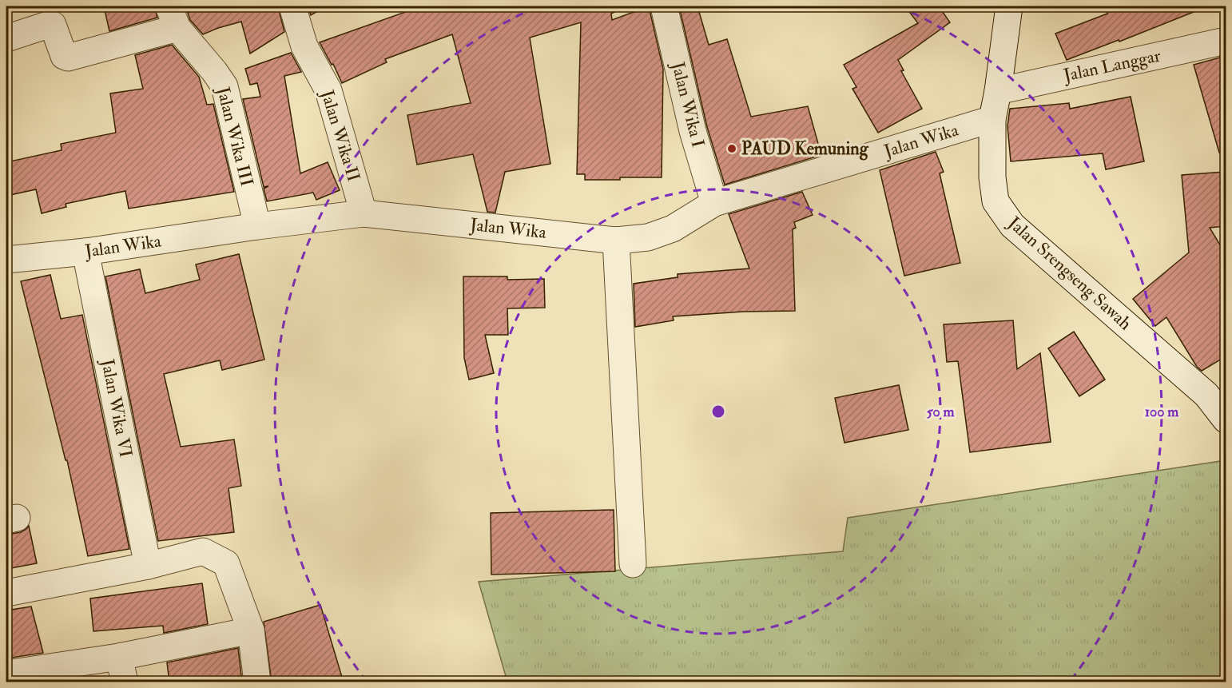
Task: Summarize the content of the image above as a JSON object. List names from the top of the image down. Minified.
{"streets":{"street":["Jalan Langgar","Jalan Wika I","Jalan Wika II","Jalan Wika III","Jalan Wika","Jalan Srengseng Sawah","Jalan Wika VI"]},"crossings":[["Jalan Langgar","Jalan Srengseng Sawah"],["Jalan Wika I","Jalan Wika"],["Jalan Wika II","Jalan Wika"],["Jalan Wika III","Jalan Wika"],["Jalan Wika","Jalan Srengseng Sawah"],["Jalan Wika","Jalan Wika VI"]],"places":["PAUD Kemuning"],"rings":["50 m","100 m"]}
